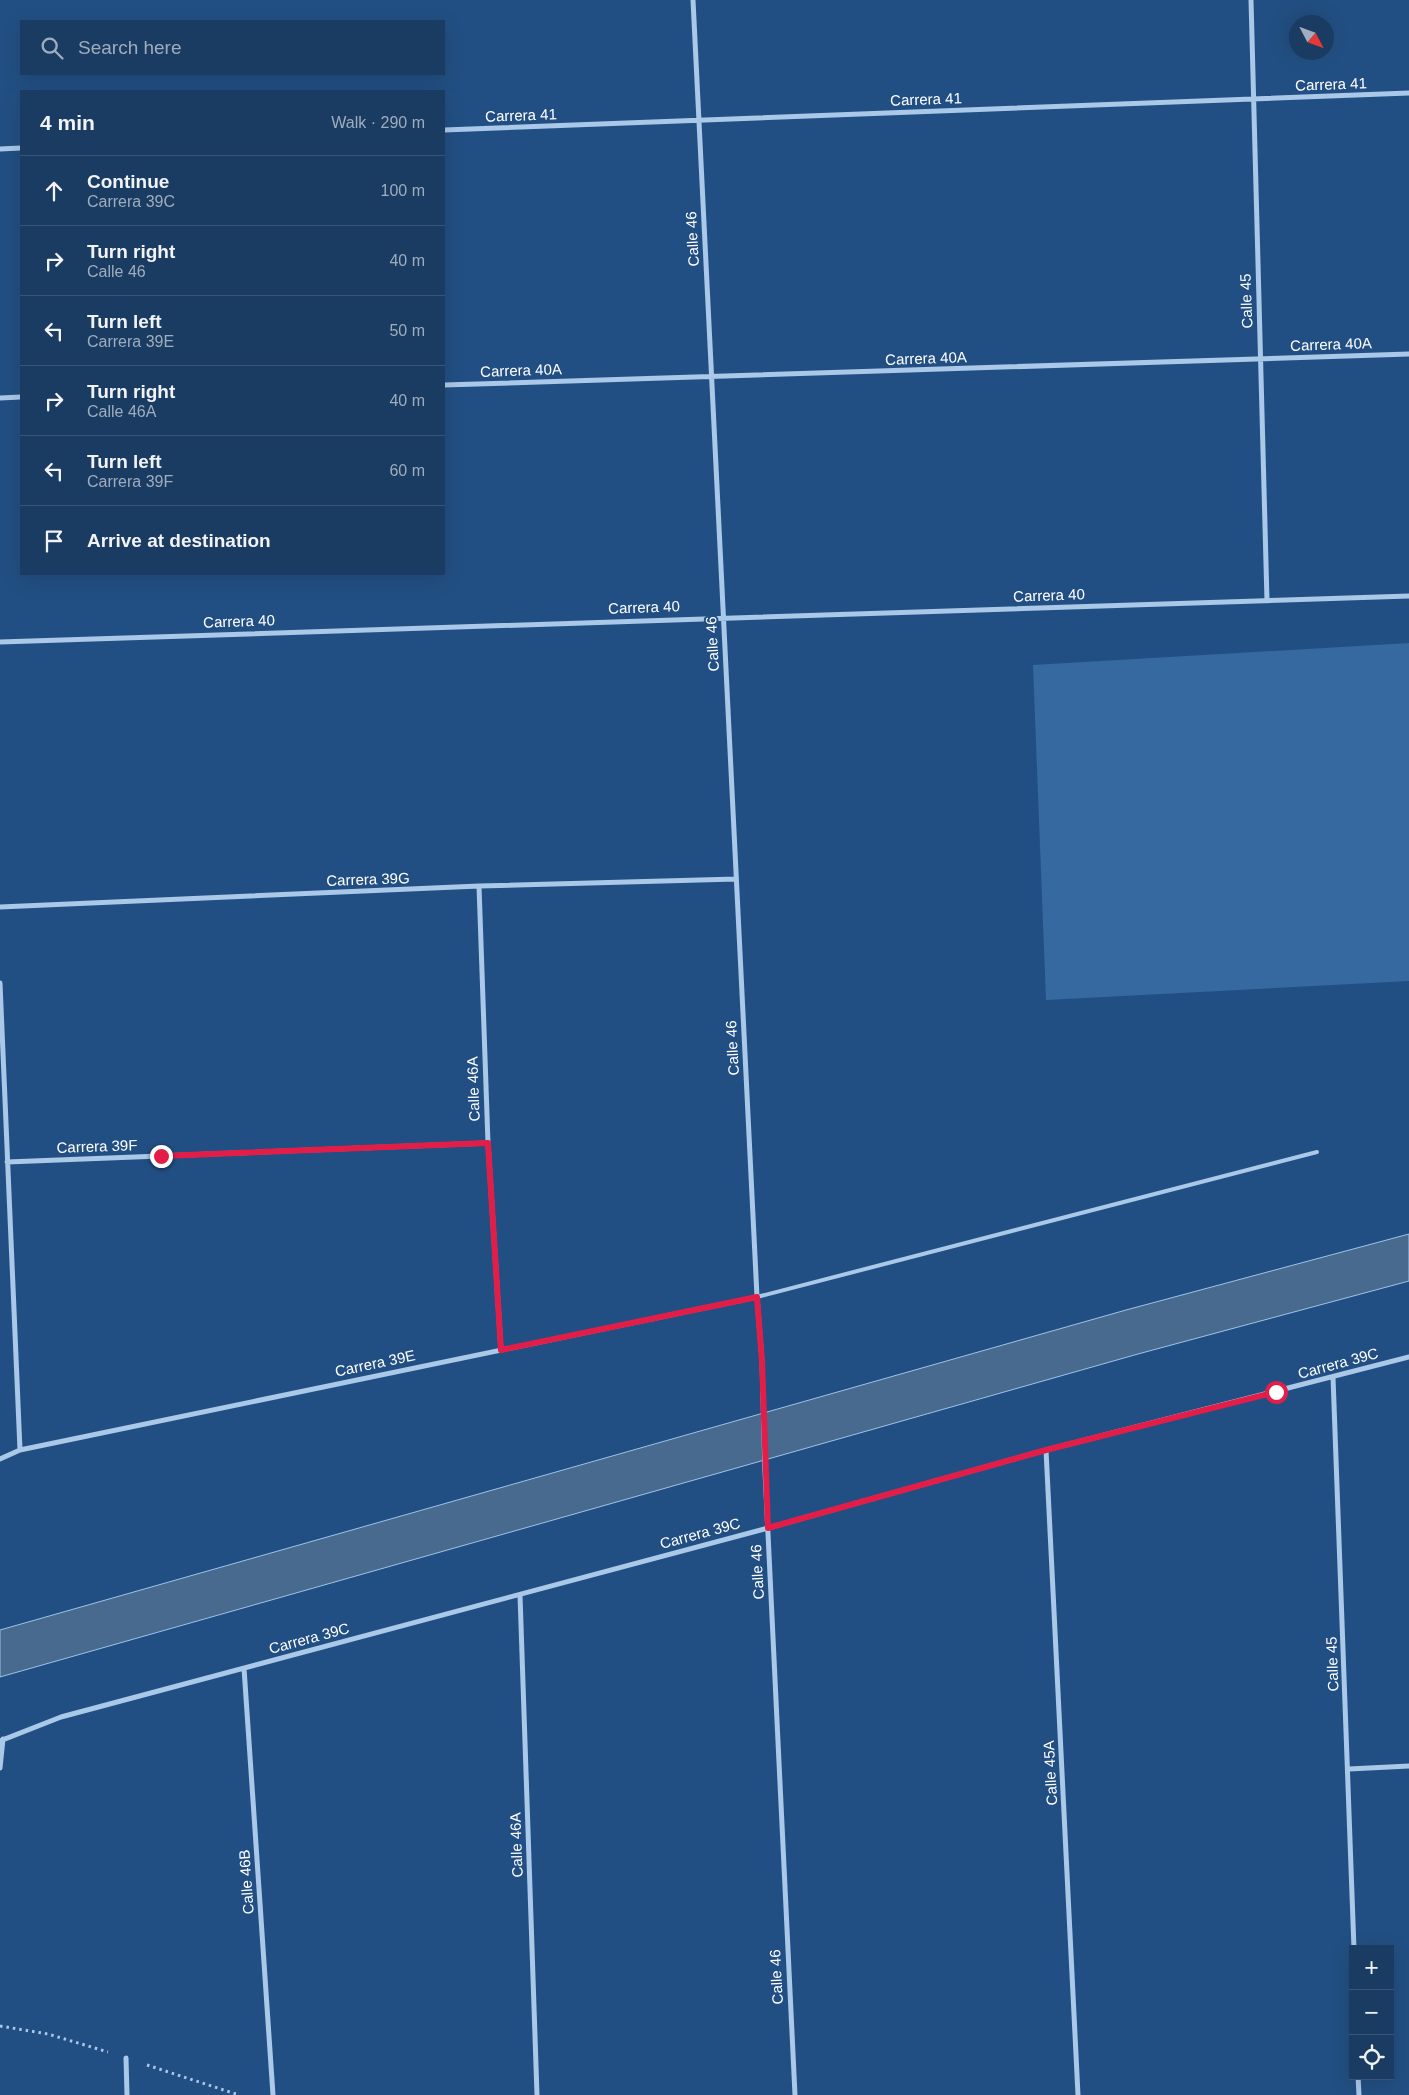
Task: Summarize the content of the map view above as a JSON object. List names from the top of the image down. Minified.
{"streets":{"street":["Carrera 41","Calle 46","Calle 45","Carrera 40A","Carrera 40","Carrera 39G","Calle 46A","Carrera 39F","Carrera 39E","Carrera 39C","Calle 45A","Calle 46B"]},"crossings":[["Carrera 41","Calle 46"],["Carrera 41","Calle 45"],["Calle 46","Carrera 40A"],["Calle 46","Carrera 40"],["Calle 46","Carrera 39G"],["Calle 46","Carrera 39E"],["Calle 46","Carrera 39C"],["Calle 45","Carrera 40A"],["Calle 45","Carrera 40"],["Calle 45","Carrera 39C"],["Carrera 39G","Calle 46A"],["Calle 46A","Carrera 39F"],["Calle 46A","Carrera 39E"],["Calle 46A","Carrera 39C"],["Carrera 39C","Calle 45A"],["Carrera 39C","Calle 46B"]],"north":"bottom right","page":{"search":"Search here","heading":["4 min","Walk · 290 m"],"list":[["Continue","Carrera 39C","100 m"],["Turn right","Calle 46","40 m"],["Turn left","Carrera 39E","50 m"],["Turn right","Calle 46A","40 m"],["Turn left","Carrera 39F","60 m"],"Arrive at destination"],"map_buttons":["+","−"]}}
